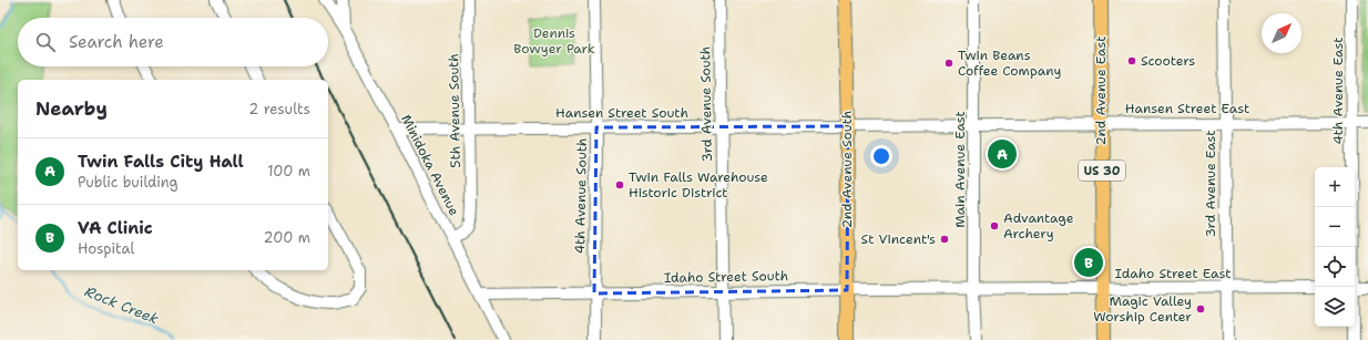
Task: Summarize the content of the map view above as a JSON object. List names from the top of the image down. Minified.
{"streets":{"main road":["2nd Avenue East","2nd Avenue South","US 30"],"street":["4th Avenue East","3rd Avenue South","Hansen Street East","5th Avenue South","Hansen Street South","Minidoka Avenue","Main Avenue East","3rd Avenue East","4th Avenue South","Idaho Street East","Idaho Street South"]},"crossings":[["2nd Avenue East","Hansen Street East"],["2nd Avenue East","Idaho Street East"],["4th Avenue East","Hansen Street East"],["3rd Avenue South","Hansen Street South"],["3rd Avenue South","Idaho Street South"],["Hansen Street East","Hansen Street South"],["Hansen Street East","2nd Avenue South"],["Hansen Street East","Main Avenue East"],["Hansen Street East","3rd Avenue East"],["5th Avenue South","Hansen Street South"],["5th Avenue South","Minidoka Avenue"],["Hansen Street South","Minidoka Avenue"],["Hansen Street South","2nd Avenue South"],["Hansen Street South","4th Avenue South"],["Minidoka Avenue","Idaho Street South"],["2nd Avenue South","Idaho Street South"],["Main Avenue East","Idaho Street East"],["Main Avenue East","Idaho Street South"],["3rd Avenue East","Idaho Street East"],["4th Avenue South","Idaho Street South"],["Idaho Street East","Idaho Street South"]],"water":["Rock Creek"],"parks":["Dennis Bowyer Park"],"places":["Scooters","Twin Beans Coffee Company","Twin Falls Warehouse Historic District","Advantage Archery","St Vincent's","Magic Valley Worship Center"],"north":"top right","page":{"search":"Search here","heading":["Nearby","2 results"],"pins":["A","B"],"list":[{"mark":"A","name":"Twin Falls City Hall","note":"Public building","value":"100 m"},{"mark":"B","name":"VA Clinic","note":"Hospital","value":"200 m"}],"map_buttons":["+","−"]}}
